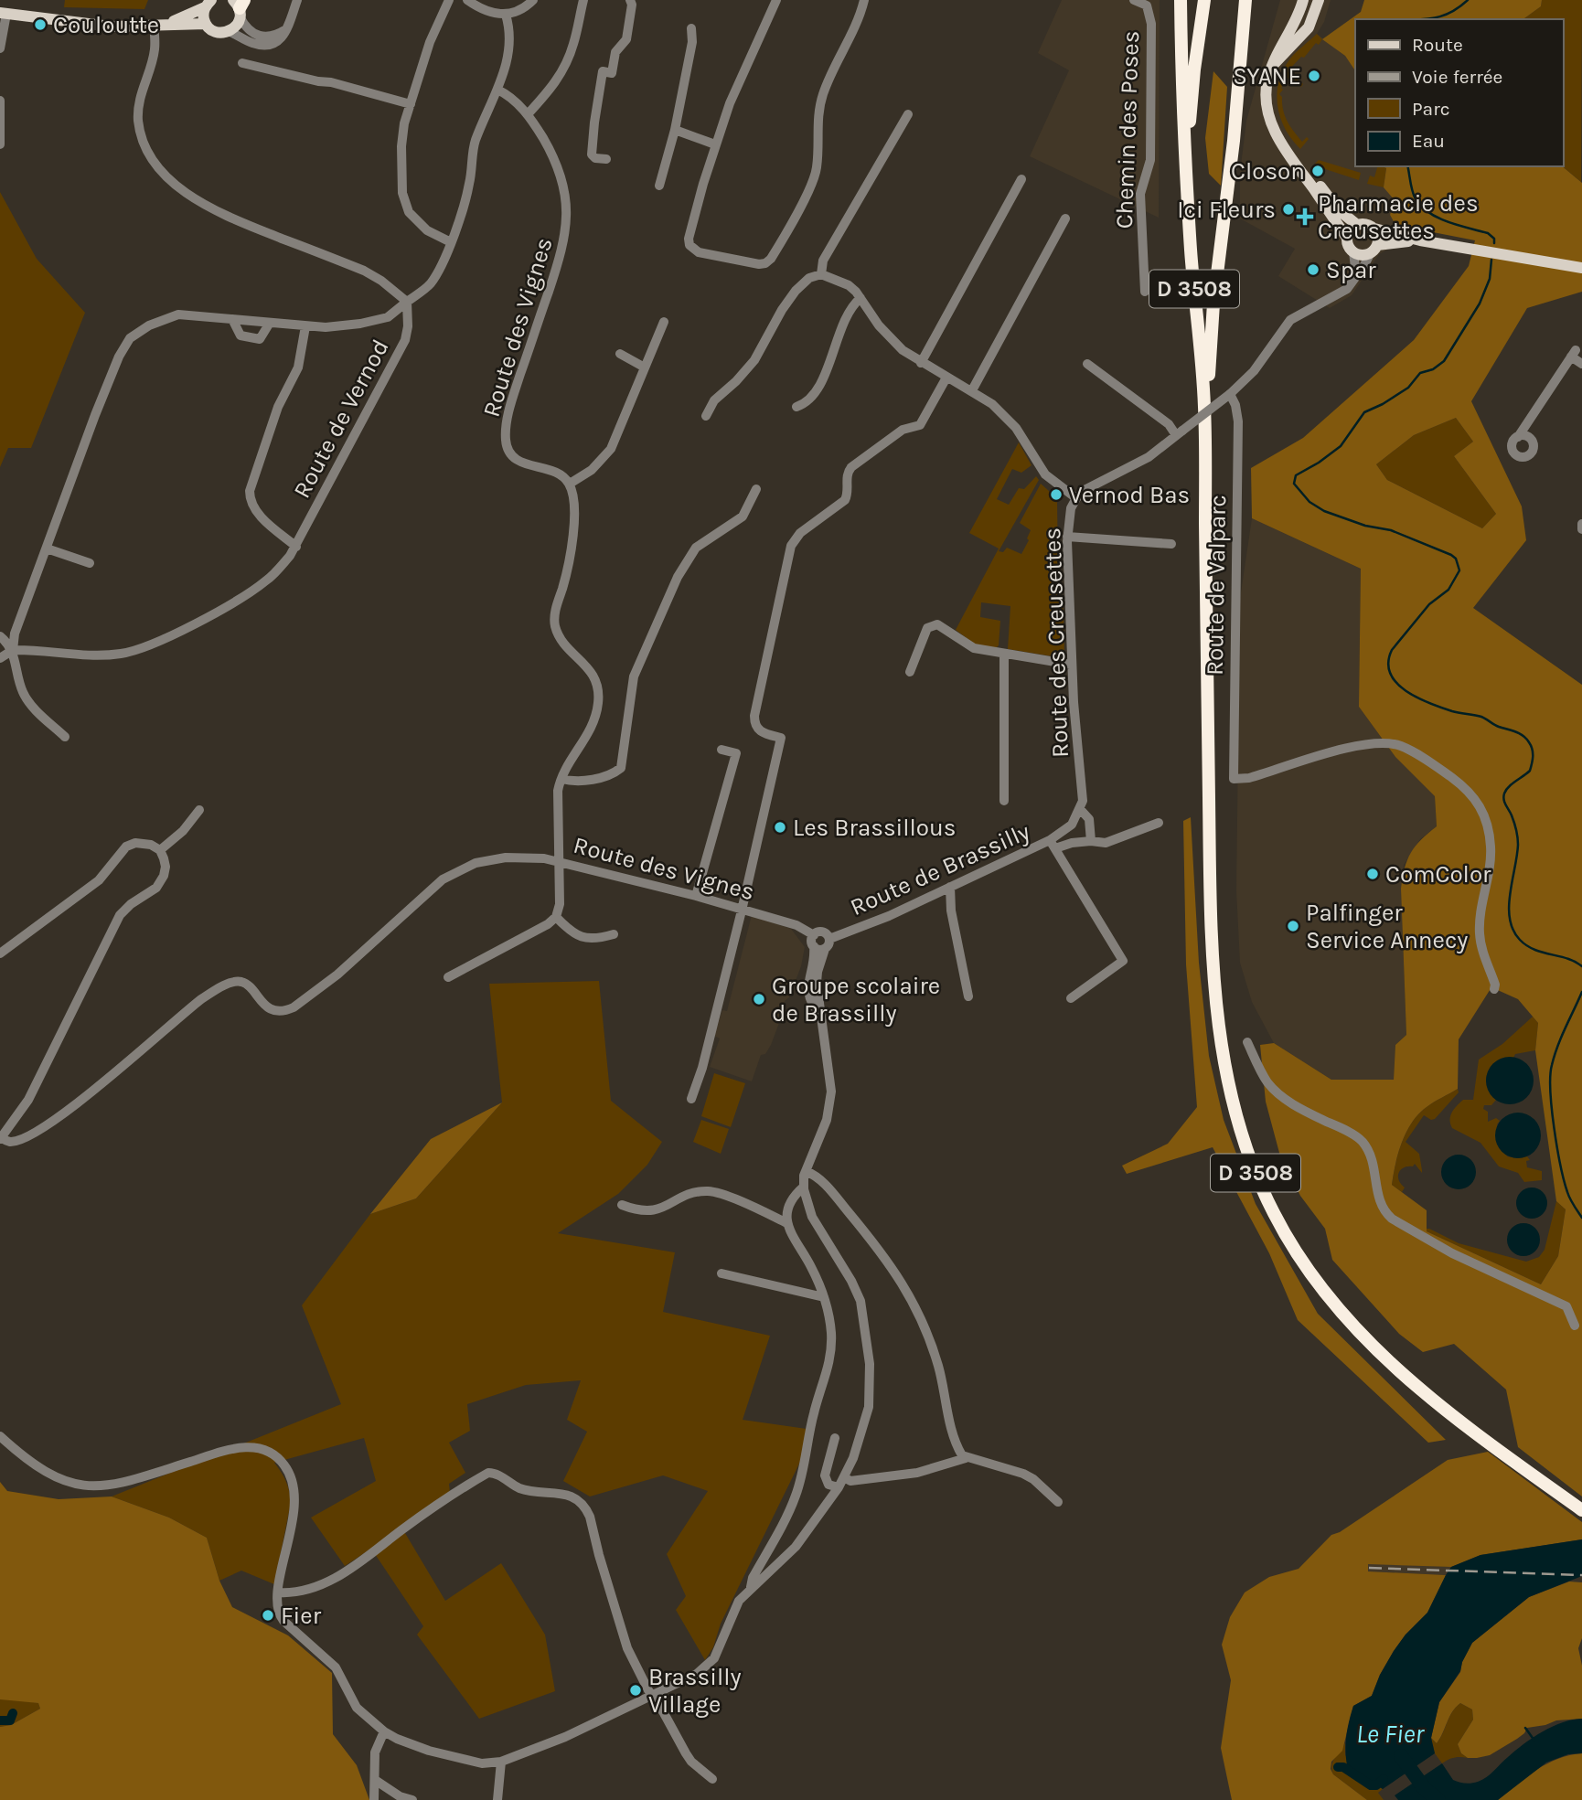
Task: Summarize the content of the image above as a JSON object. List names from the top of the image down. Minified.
{"streets":{"highway":["D 3508"],"street":["Chemin des Poses","Route des Vignes","Route de Vernod","Route de Valparc","Route des Creusettes","Route de Brassilly"]},"crossings":[["Route des Vignes","Route de Brassilly"],["Route de Valparc","Route des Creusettes"],["Route des Creusettes","Route de Brassilly"]],"water":["Le Fier"],"places":{"other":["Couloutte","SYANE","Closon","Ici Fleurs","Spar","Vernod Bas","Les Brassillous","ComColor","Palfinger Service Annecy","Groupe scolaire de Brassilly","Fier","Brassilly Village"],"health":["Pharmacie des Creusettes"]},"legend":["Route","Voie ferrée","Parc","Eau"]}
